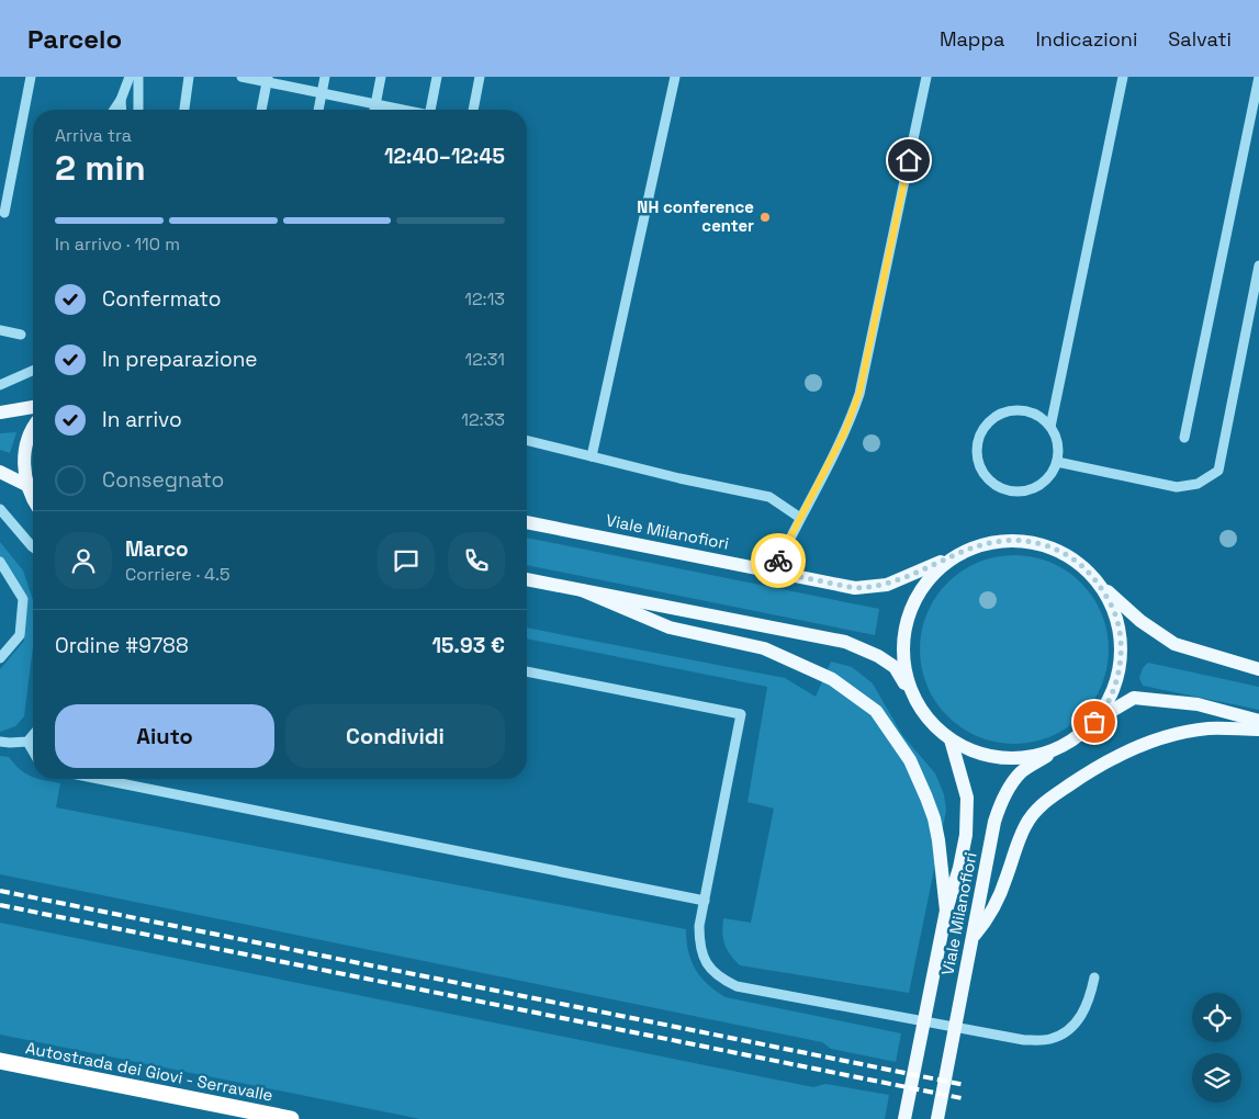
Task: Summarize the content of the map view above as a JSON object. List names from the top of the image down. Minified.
{"streets":{"highway":["Autostrada dei Giovi - Serravalle"],"main road":["Viale Milanofiori"]},"places":["NH conference center"],"page":{"header":"Parcelo","nav":["Mappa","Indicazioni","Salvati"],"heading":["2 min","Arriva tra","12:40–12:45"],"panel":["Marco","Corriere · 4.5","Ordine #9788","15.93 €"],"bar":"In arrivo · 110 m","list":[["Confermato","12:13"],["In preparazione","12:31"],["In arrivo","12:33"],"Consegnato"],"buttons":["Aiuto","Condividi"]}}
